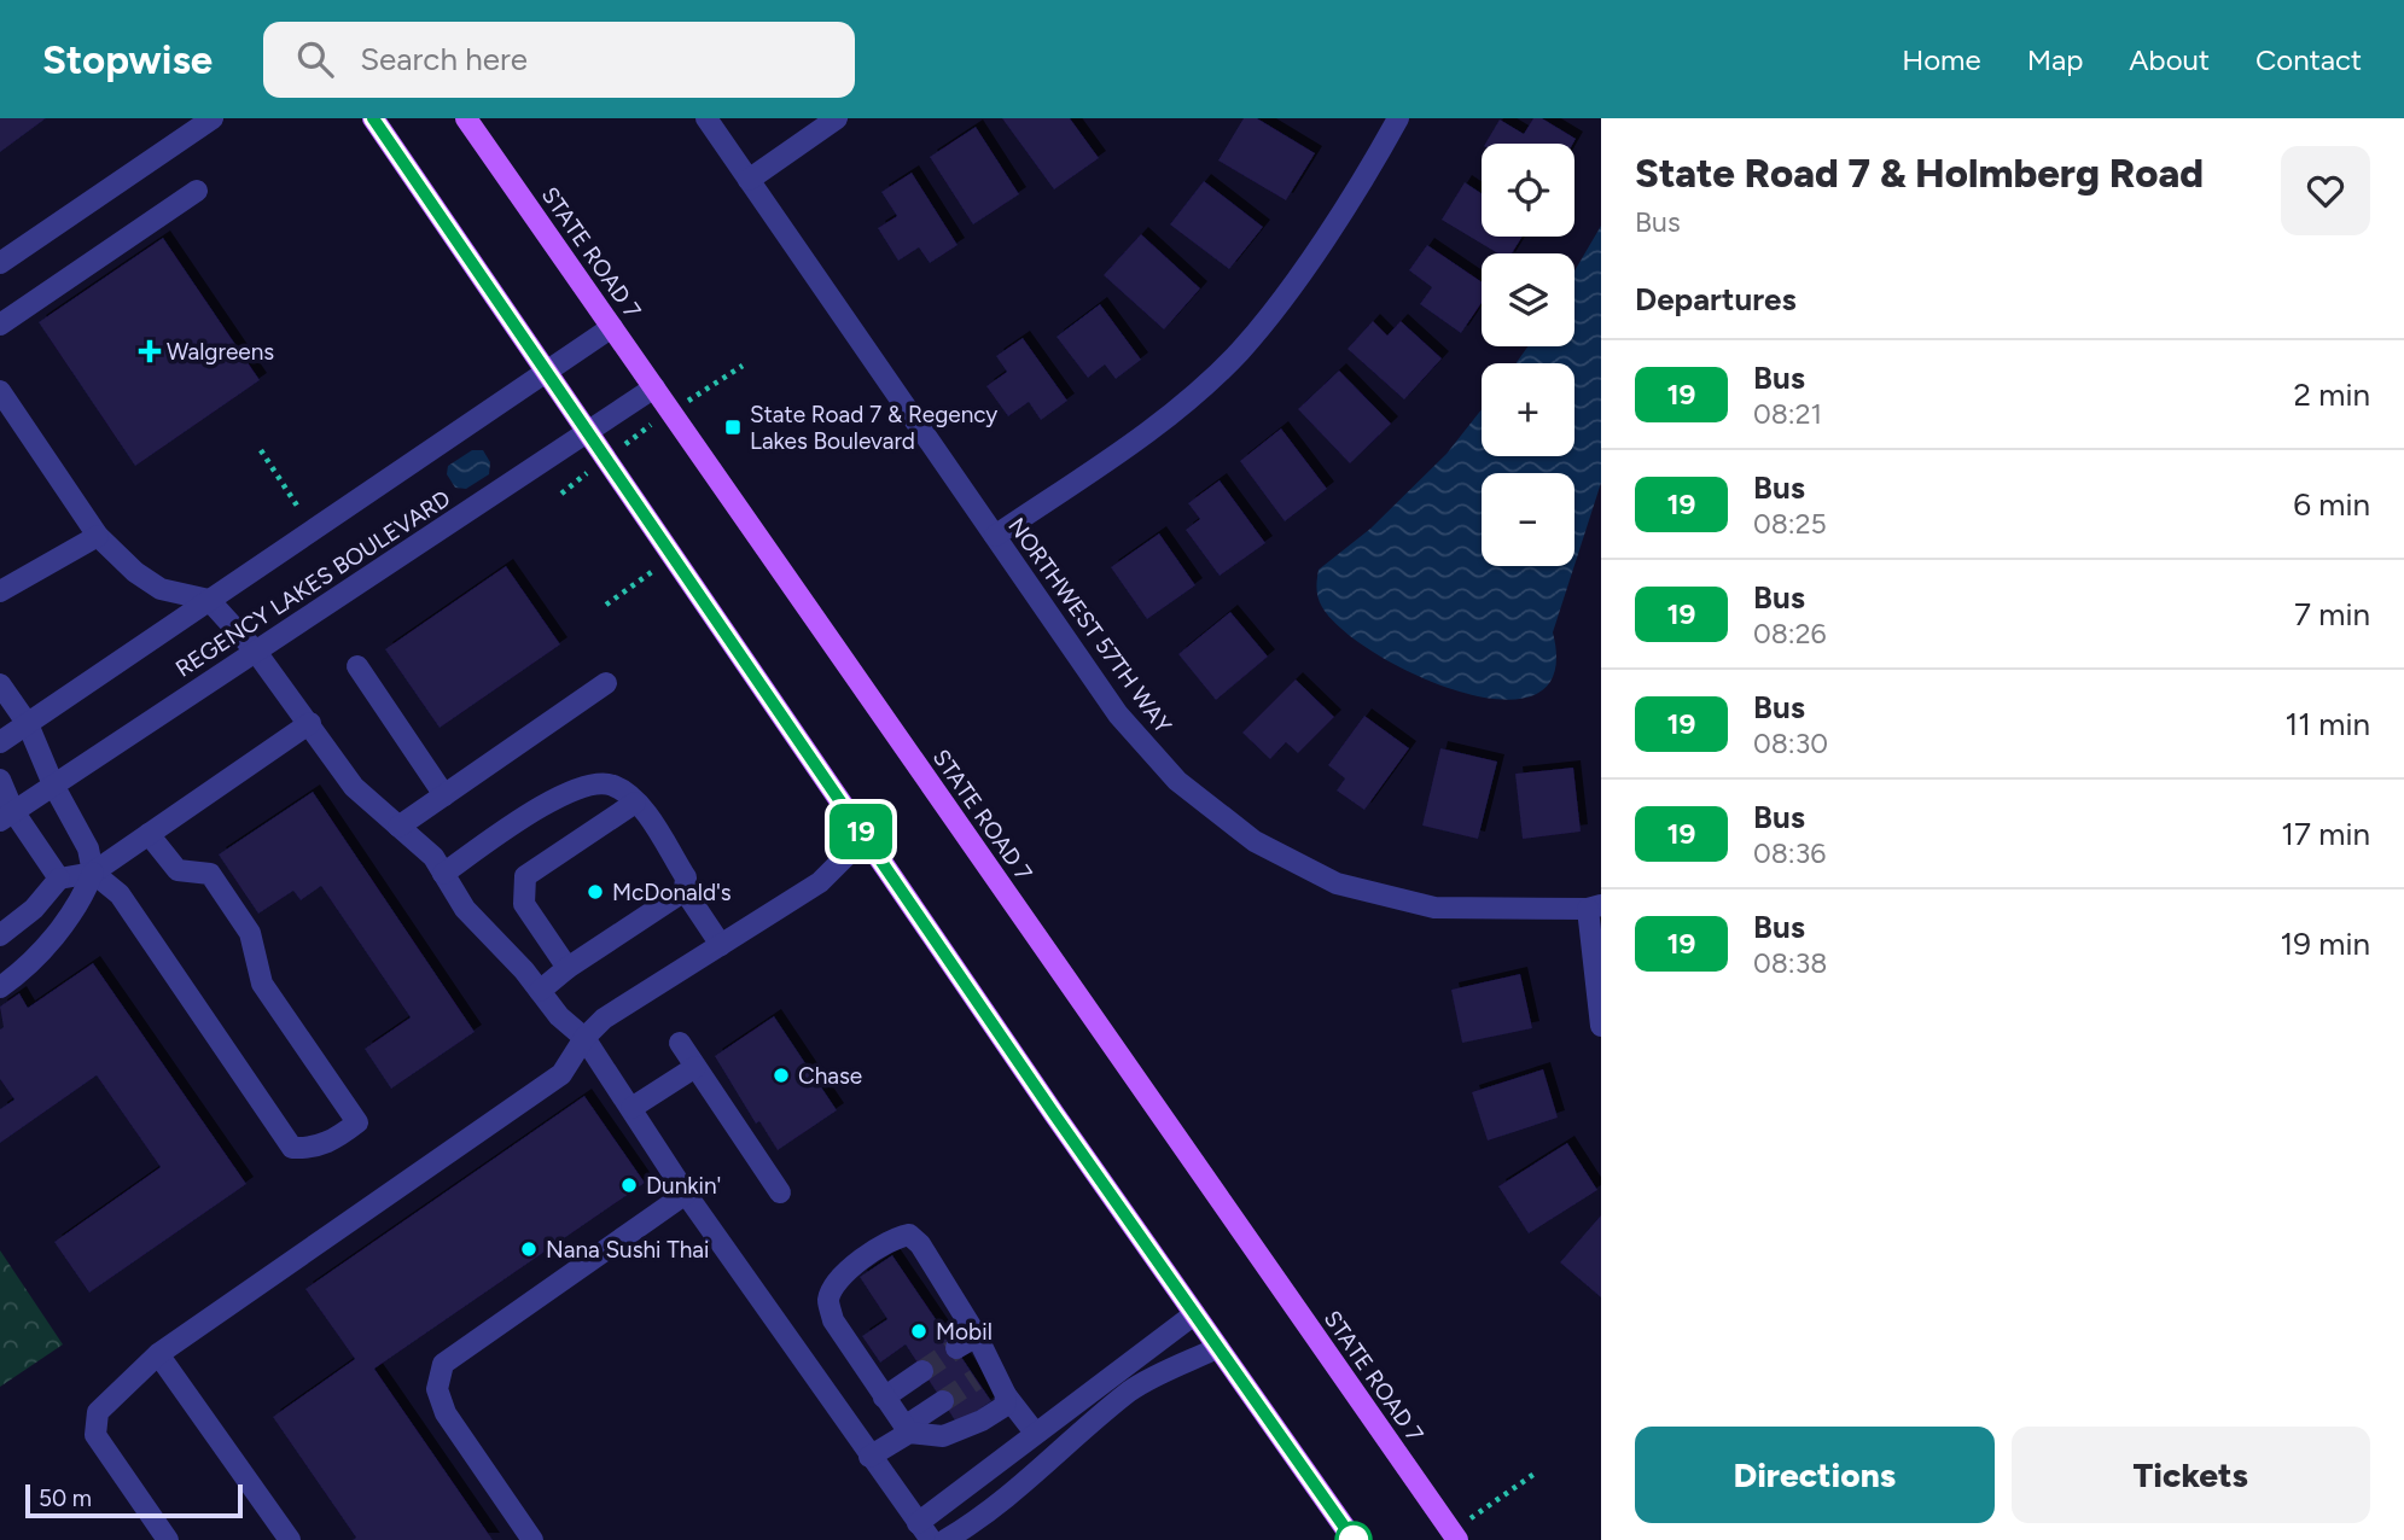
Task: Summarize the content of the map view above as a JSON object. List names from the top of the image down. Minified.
{"streets":{"main road":["STATE ROAD 7"],"street":["REGENCY LAKES BOULEVARD","NORTHWEST 57TH WAY"]},"crossings":[["STATE ROAD 7","REGENCY LAKES BOULEVARD"]],"places":{"health":["Walgreens"],"transit":["State Road 7 & Regency Lakes Boulevard"],"other":["McDonald's","Chase","Dunkin'","Nana Sushi Thai","Mobil"]},"lines":["bus line 19"],"scale_bar":"50 m","page":{"header":"Stopwise","search":"Search here","nav":["Home","Map","About","Contact"],"on_map":"19","heading":[["State Road 7 & Holmberg Road","Bus"],"Departures"],"map_buttons":["+","−"],"list":[{"mark":"19","name":"Bus","note":"08:21","value":"2 min"},{"mark":"19","name":"Bus","note":"08:25","value":"6 min"},{"mark":"19","name":"Bus","note":"08:26","value":"7 min"},{"mark":"19","name":"Bus","note":"08:30","value":"11 min"},{"mark":"19","name":"Bus","note":"08:36","value":"17 min"},{"mark":"19","name":"Bus","note":"08:38","value":"19 min"}],"buttons":["Directions","Tickets"],"scale":"50 m"}}
